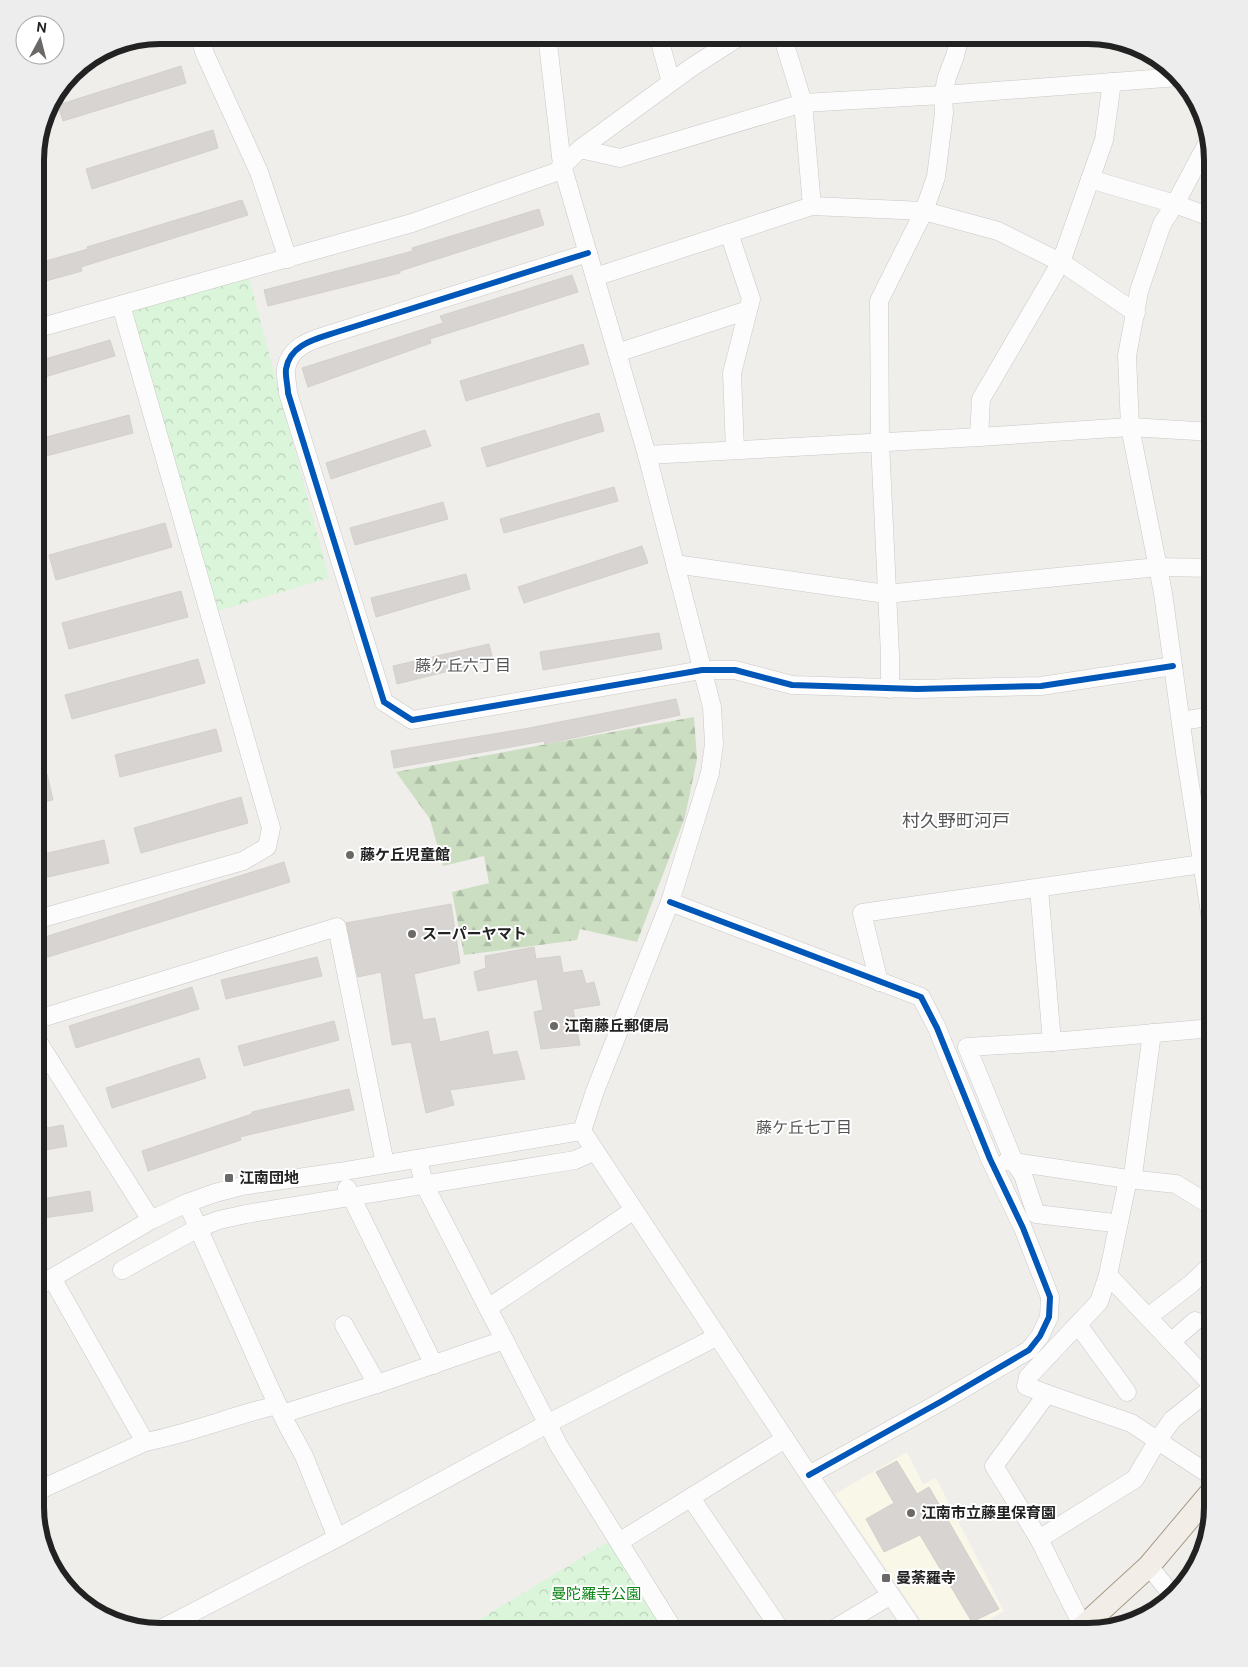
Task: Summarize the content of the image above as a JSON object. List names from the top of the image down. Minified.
{"districts":["藤ケ丘六丁目","村久野町河戸","藤ケ丘七丁目"],"parks":["曼陀羅寺公園"],"places":{"other":["藤ケ丘児童館","スーパーヤマト","江南藤丘郵便局","江南市立藤里保育園"],"transit":["江南団地","曼荼羅寺"]},"north":"top"}
